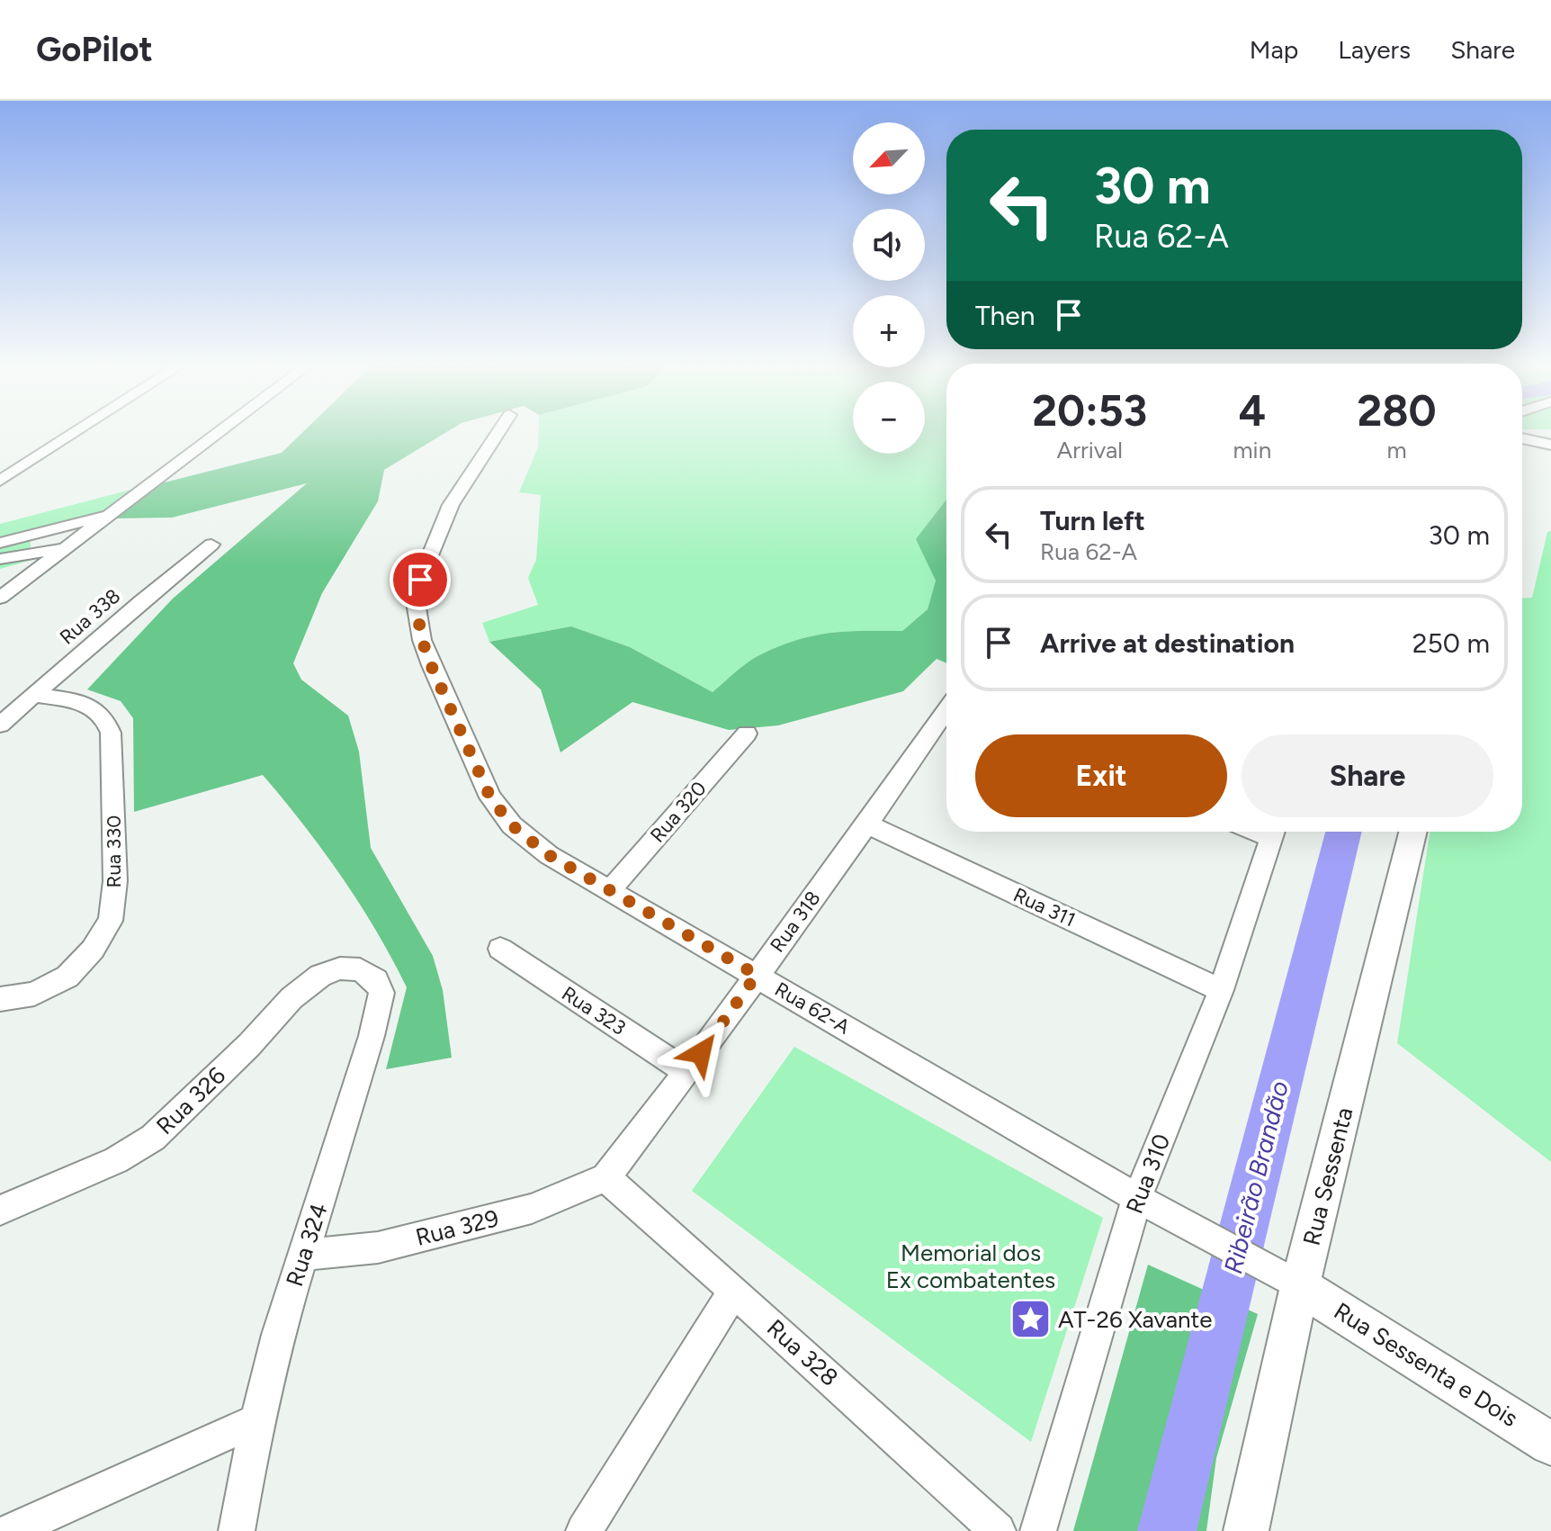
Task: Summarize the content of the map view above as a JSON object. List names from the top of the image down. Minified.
{"streets":{"street":["Rua 338","Rua 320","Rua 330","Rua 311","Rua 318","Rua 62-A","Rua 323","Rua 326","Rua 310","Rua Sessenta","Rua 329","Rua 324","Rua 328","Rua Sessenta e Dois"]},"crossings":[["Rua 338","Rua 330"],["Rua 320","Rua 62-A"],["Rua 311","Rua 318"],["Rua 311","Rua 310"],["Rua 318","Rua 62-A"],["Rua 318","Rua 323"],["Rua 318","Rua 329"],["Rua 318","Rua 328"],["Rua 62-A","Rua 310"],["Rua 62-A","Rua Sessenta"],["Rua 62-A","Rua Sessenta e Dois"],["Rua 326","Rua 324"],["Rua Sessenta","Rua Sessenta e Dois"],["Rua 329","Rua 324"],["Rua 329","Rua 328"]],"water":["Ribeirão Brandão"],"parks":["Memorial dos Ex combatentes"],"places":{"place":["AT-26 Xavante"]},"north":"bottom left","page":{"header":"GoPilot","nav":["Map","Layers","Share"],"map_buttons":["+","−"],"turn":["30 m","Rua 62-A"],"then":"Then","eta":["20:53","Arrival","4","min","280","m"],"list":[{"name":"Turn left","note":"Rua 62-A","value":"30 m"},{"name":"Arrive at destination","value":"250 m"}],"buttons":["Exit","Share"]}}
